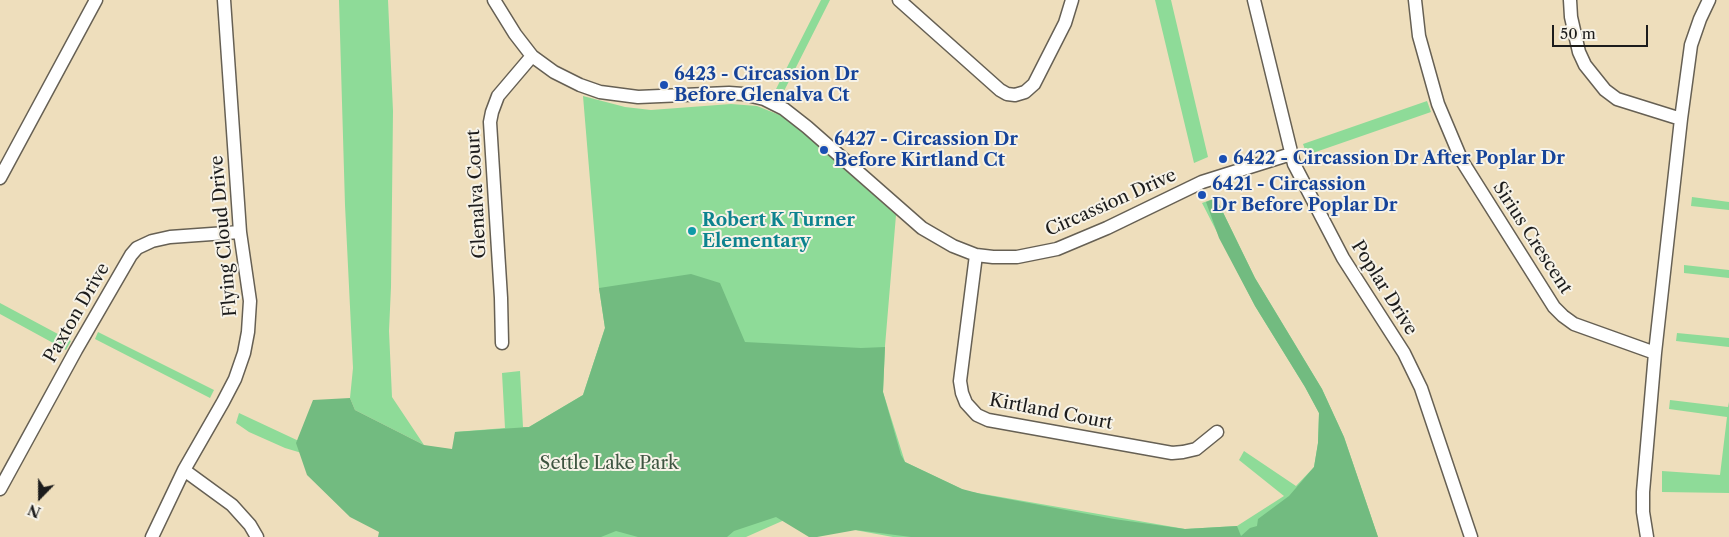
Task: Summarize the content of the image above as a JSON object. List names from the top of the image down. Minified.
{"streets":{"street":["Glenalva Court","Circassion Drive","Flying Cloud Drive","Sirius Crescent","Poplar Drive","Paxton Drive","Kirtland Court"]},"crossings":[["Glenalva Court","Circassion Drive"],["Circassion Drive","Poplar Drive"],["Circassion Drive","Kirtland Court"],["Flying Cloud Drive","Paxton Drive"]],"parks":["Settle Lake Park"],"places":["6423 - Circassion Dr Before Glenalva Ct","6427 - Circassion Dr Before Kirtland Ct","6422 - Circassion Dr After Poplar Dr","6421 - Circassion Dr Before Poplar Dr","Robert K Turner Elementary"],"scale_bar":"50 m","north":"bottom"}
